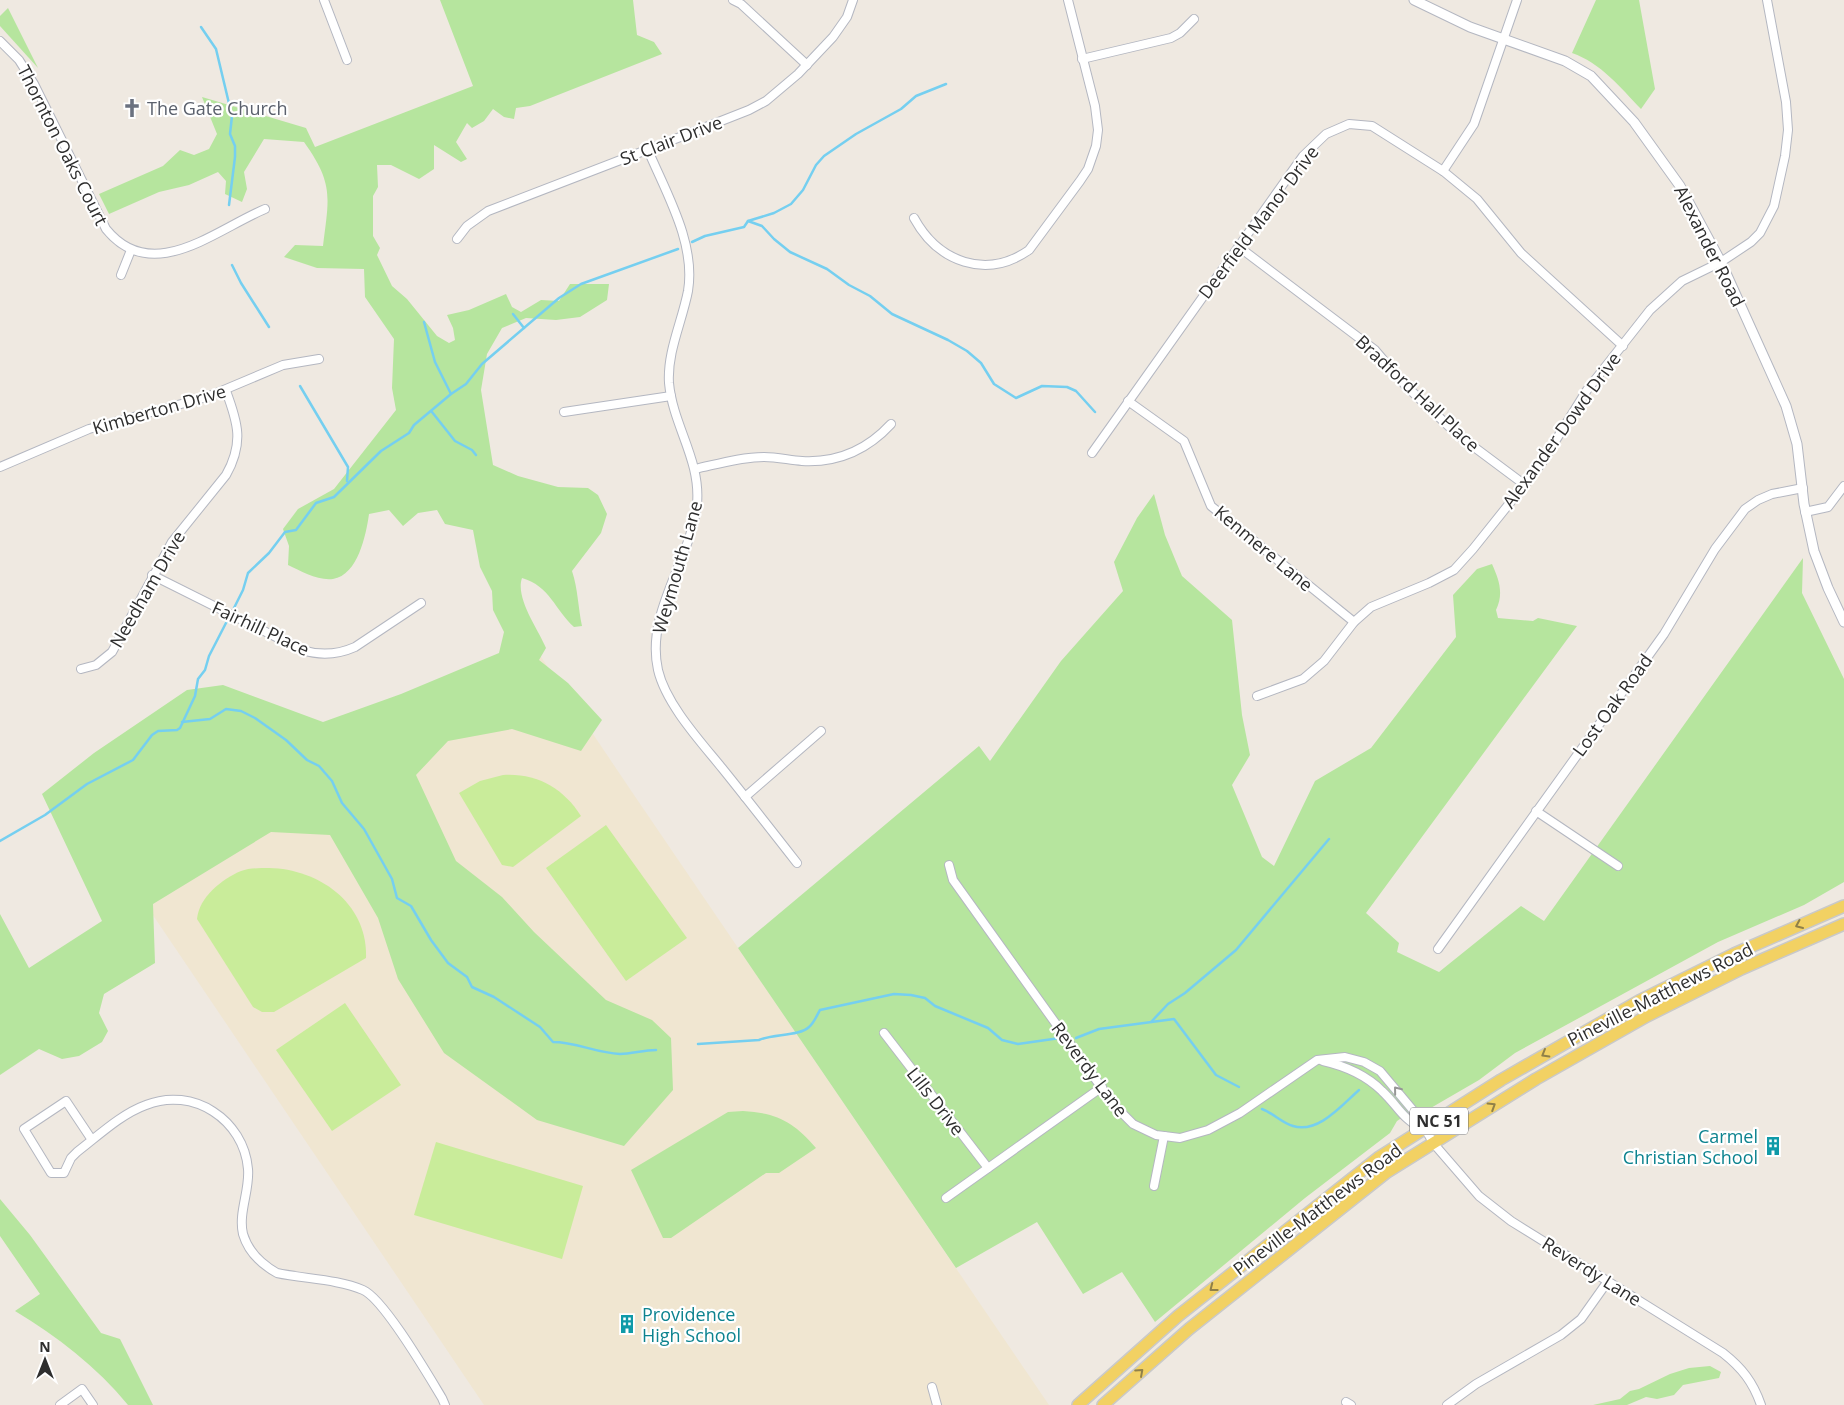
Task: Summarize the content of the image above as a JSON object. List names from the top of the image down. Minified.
{"streets":{"main road":["Pineville-Matthews Road","NC 51"],"street":["St Clair Drive","Thornton Oaks Court","Deerfield Manor Drive","Alexander Road","Bradford Hall Place","Kimberton Drive","Alexander Dowd Drive","Kenmere Lane","Weymouth Lane","Needham Drive","Fairhill Place","Lost Oak Road","Reverdy Lane","Lills Drive"]},"crossings":[["St Clair Drive","Weymouth Lane"],["Deerfield Manor Drive","Bradford Hall Place"],["Deerfield Manor Drive","Alexander Dowd Drive"],["Deerfield Manor Drive","Kenmere Lane"],["Alexander Road","Alexander Dowd Drive"],["Alexander Road","Lost Oak Road"],["Bradford Hall Place","Alexander Dowd Drive"],["Kimberton Drive","Needham Drive"],["Alexander Dowd Drive","Kenmere Lane"],["Needham Drive","Fairhill Place"],["Pineville-Matthews Road","Reverdy Lane"]],"places":{"church":["The Gate Church"],"building":["Carmel Christian School","Providence High School"]},"north":"top"}
